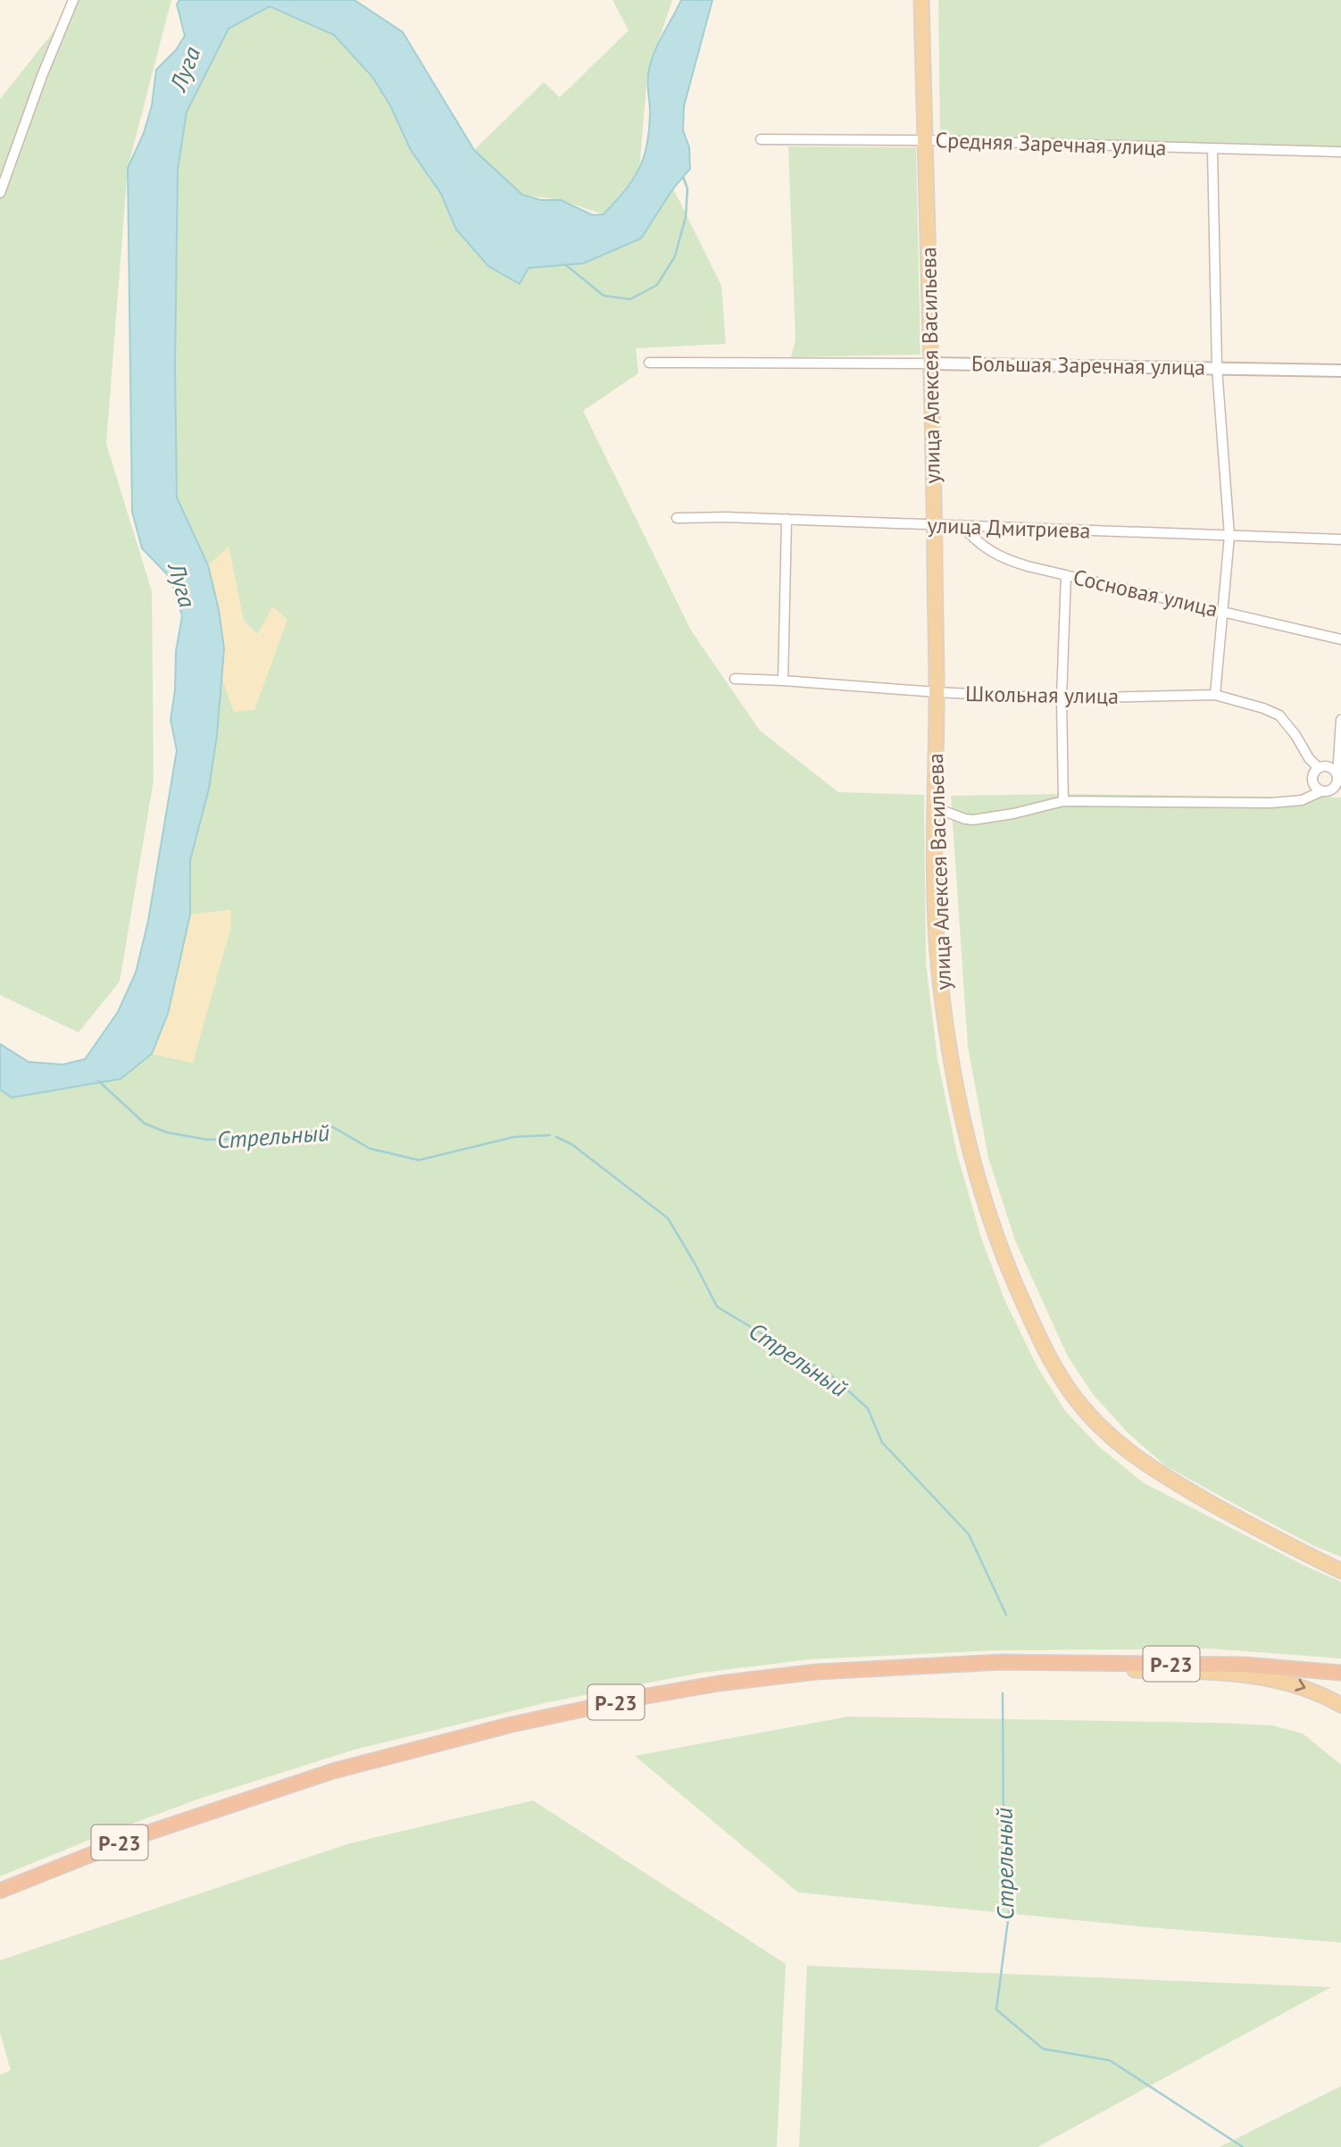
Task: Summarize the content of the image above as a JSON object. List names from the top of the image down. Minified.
{"streets":{"highway":["Р-23"],"main road":["улица Алексея Васильева"],"street":["Средняя Заречная улица","Большая Заречная улица","улица Дмитриева","Сосновая улица","Школьная улица"]},"crossings":[["Средняя Заречная улица","улица Алексея Васильева"],["улица Алексея Васильева","Большая Заречная улица"],["улица Алексея Васильева","улица Дмитриева"],["улица Алексея Васильева","Школьная улица"],["улица Дмитриева","Сосновая улица"]],"water":["Луга","Стрельный"]}
